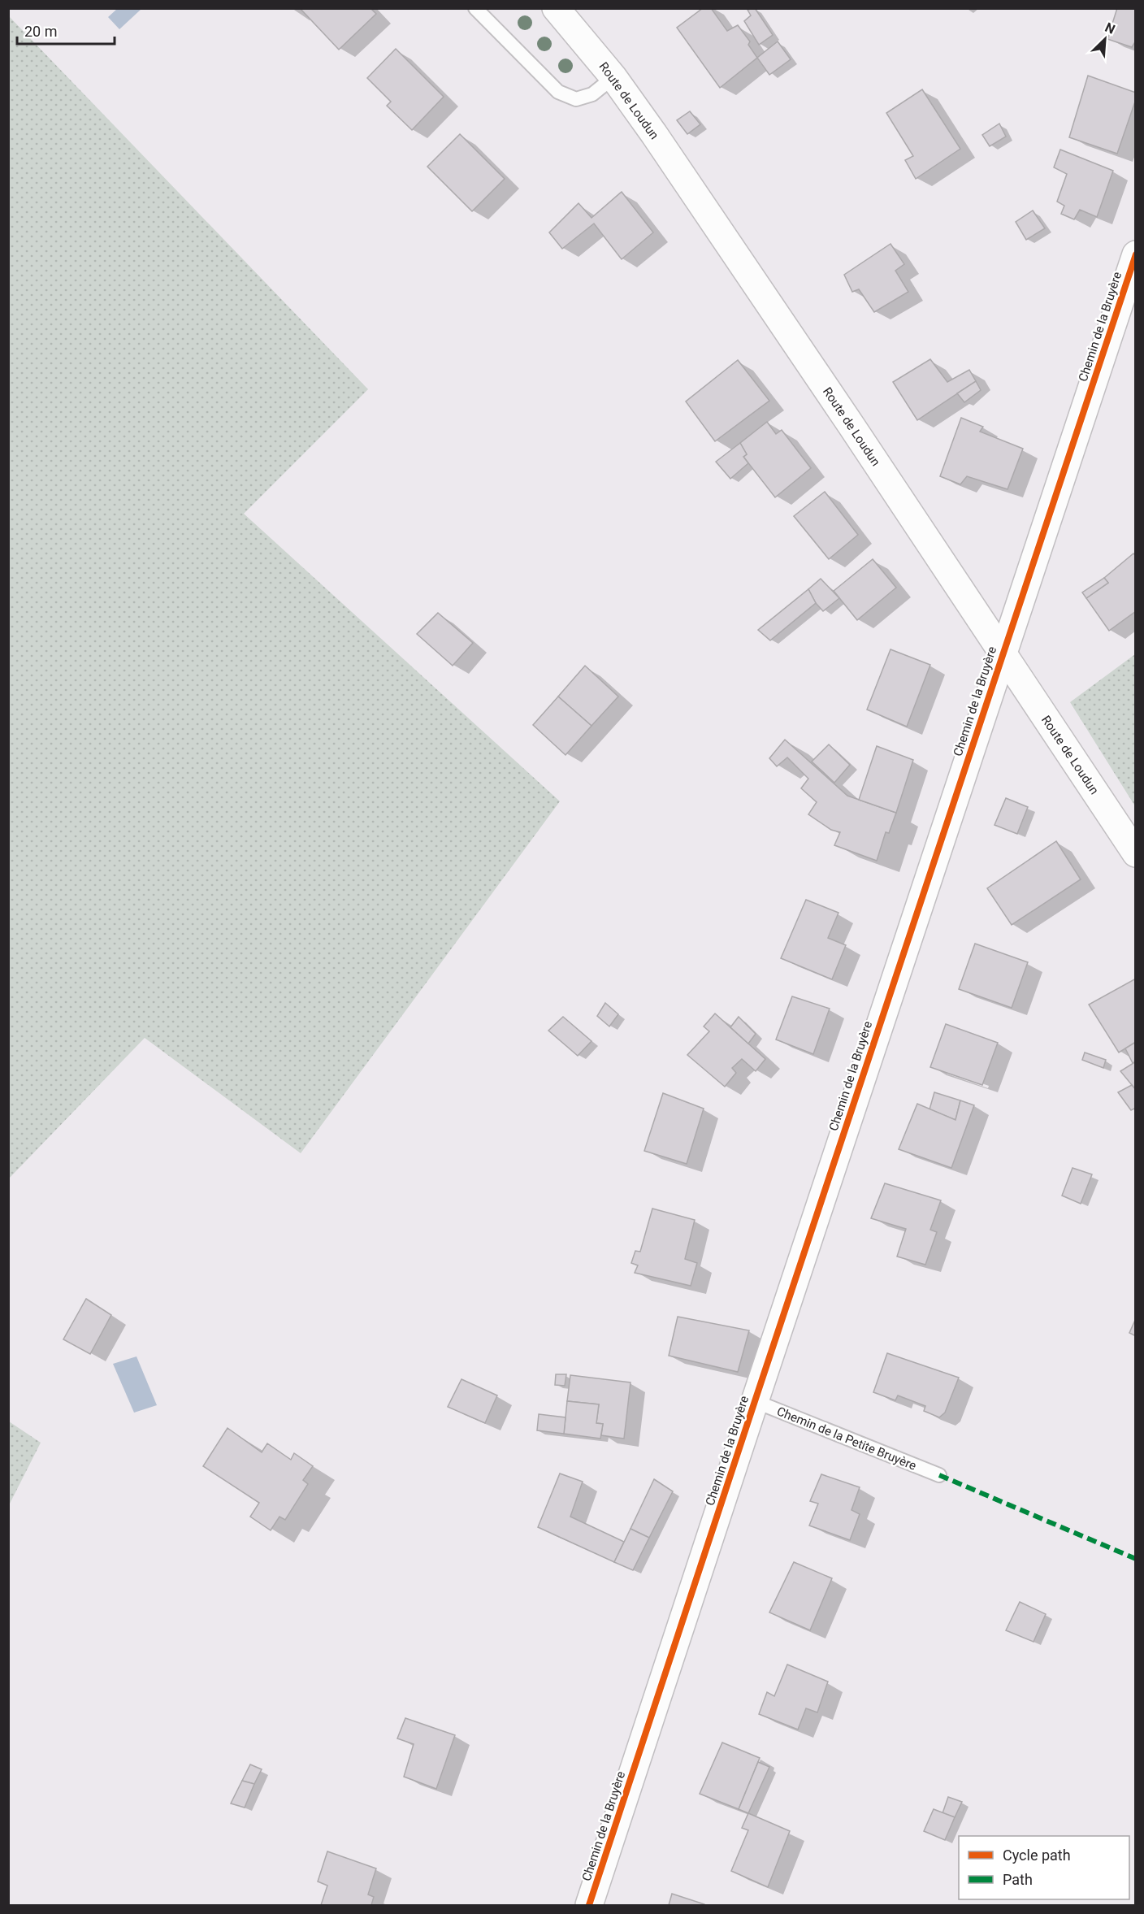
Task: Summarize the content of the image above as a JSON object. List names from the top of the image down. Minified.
{"streets":{"street":["Route de Loudun","Chemin de la Bruyère"],"lane":["Chemin de la Petite Bruyère"]},"crossings":[["Route de Loudun","Chemin de la Bruyère"],["Chemin de la Bruyère","Chemin de la Petite Bruyère"]],"legend":["Cycle path","Path"],"scale_bar":"20 m","north":"top right"}
